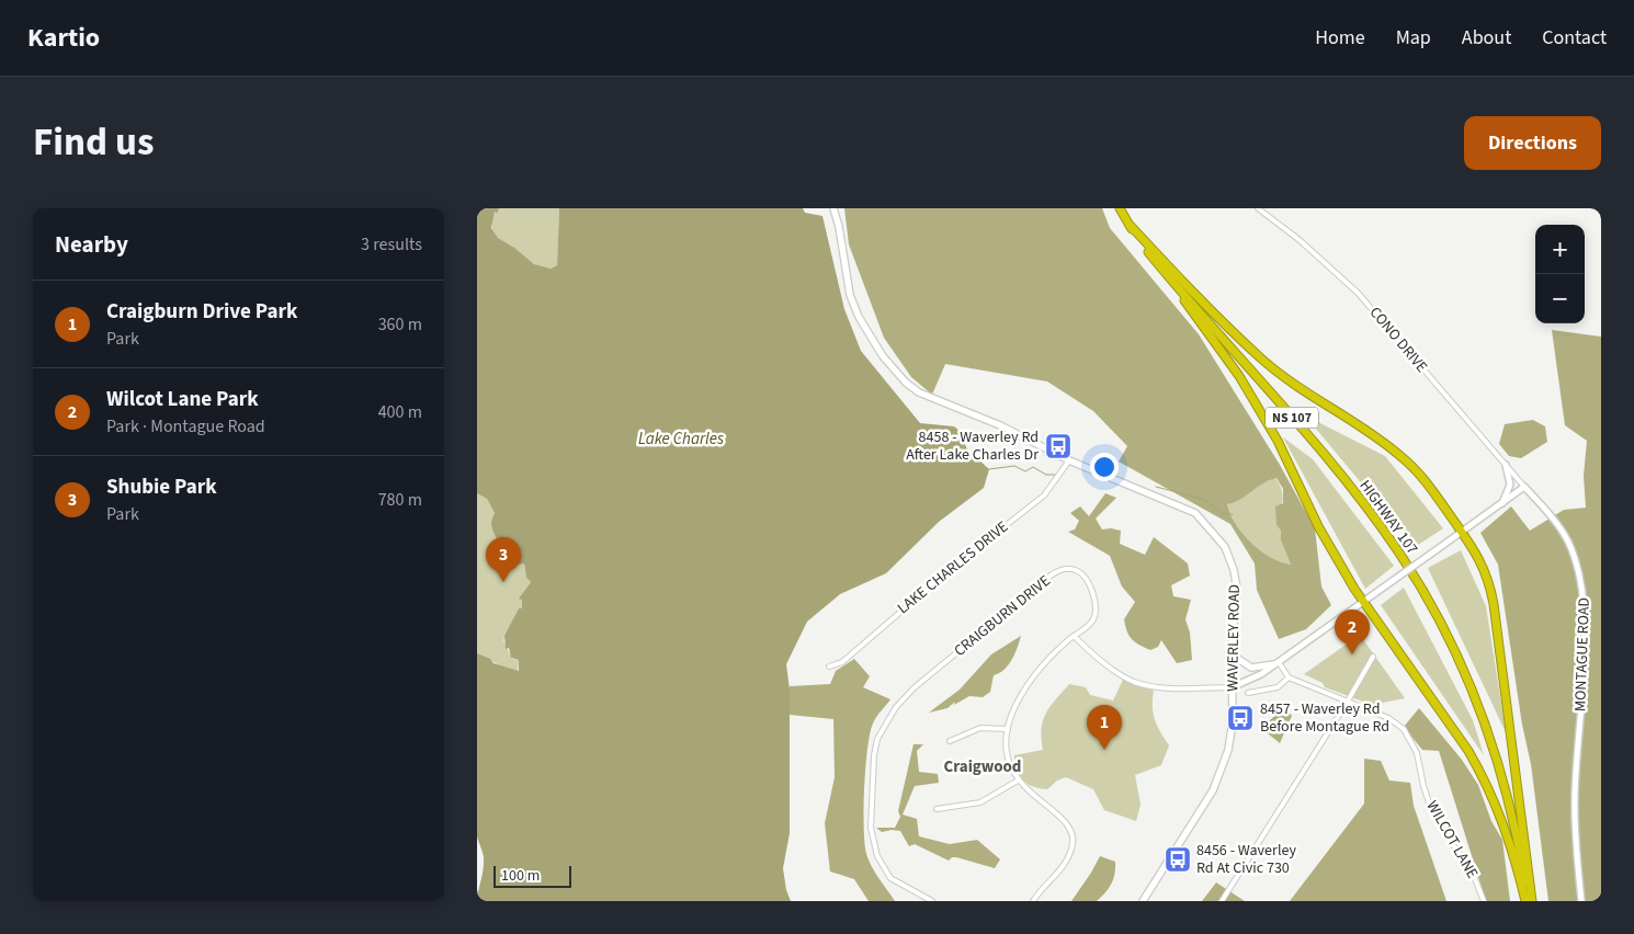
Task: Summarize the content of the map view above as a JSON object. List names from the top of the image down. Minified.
{"streets":{"highway":["NS 107","HIGHWAY 107"],"main road":["WAVERLEY ROAD"],"street":["CONO DRIVE","LAKE CHARLES DRIVE","CRAIGBURN DRIVE","MONTAGUE ROAD","WILCOT LANE"]},"crossings":[["CONO DRIVE","MONTAGUE ROAD"],["LAKE CHARLES DRIVE","WAVERLEY ROAD"]],"districts":["Craigwood"],"water":["Lake Charles"],"places":{"bus stop":["8458 - Waverley Rd After Lake Charles Dr","8457 - Waverley Rd Before Montague Rd","8456 - Waverley Rd At Civic 730"]},"scale_bar":"100 m","page":{"header":"Kartio","nav":["Home","Map","About","Contact"],"title":"Find us","buttons":"Directions","heading":["Nearby","3 results"],"map_buttons":["+","−"],"list":[{"mark":"1","name":"Craigburn Drive Park","note":"Park","value":"360 m"},{"mark":"2","name":"Wilcot Lane Park","note":"Park · Montague Road","value":"400 m"},{"mark":"3","name":"Shubie Park","note":"Park","value":"780 m"}],"pins":["3","2","1"],"scale":"100 m"}}
